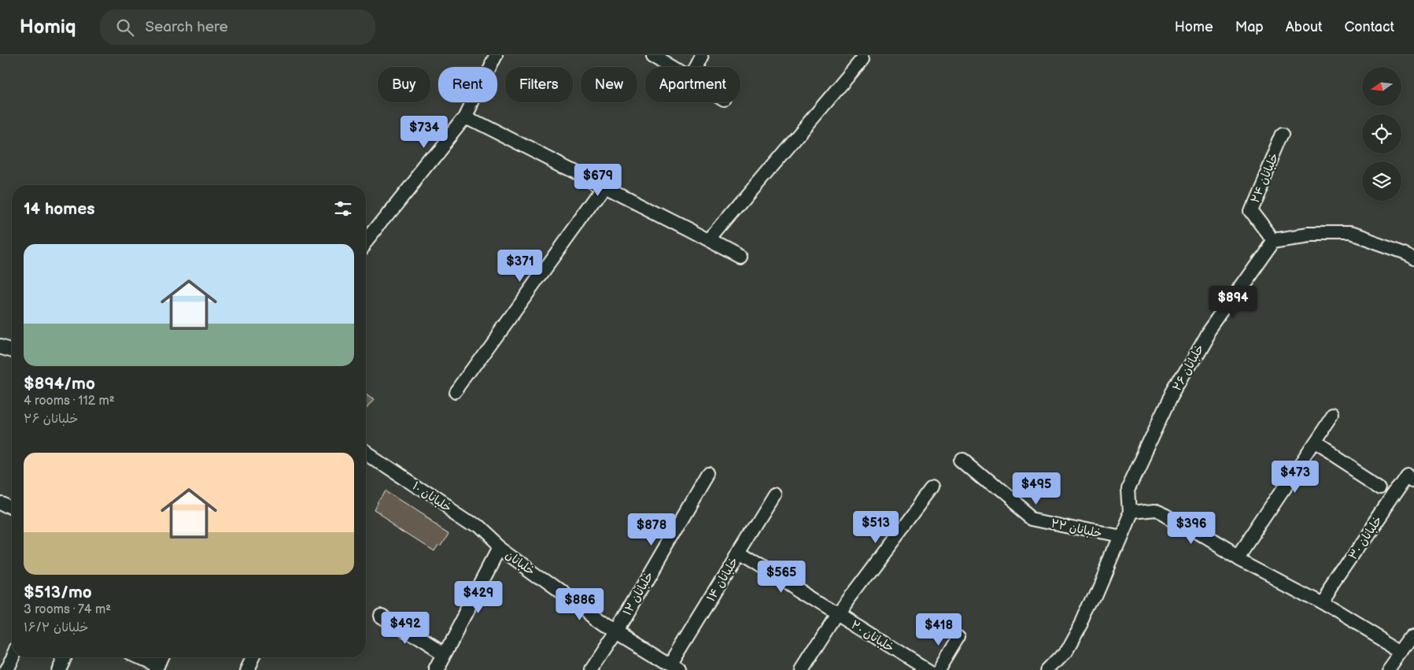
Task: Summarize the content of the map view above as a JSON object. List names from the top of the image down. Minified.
{"streets":{"street":["۲۴ خلبانان","۲۶ خلبانان","۱۰ خلبانان","۲۲ خلبانان","۳۰ خلبانان","خلبانان","۱۴ خلبانان","۱۲ خلبانان","۲۰ خلبانان"]},"crossings":[["۲۴ خلبانان","۲۶ خلبانان"],["۱۰ خلبانان","خلبانان"],["خلبانان","۱۴ خلبانان"],["خلبانان","۱۲ خلبانان"],["۱۴ خلبانان","۲۰ خلبانان"]],"north":"left","page":{"header":"Homiq","search":"Search here","nav":["Home","Map","About","Contact"],"chip":["Buy","Rent","Filters","New","Apartment"],"price":["$734","$679","$371","$894","$473","$495","$513","$396","$878","$565","$429","$886","$492","$418"],"heading":"14 homes","list":[{"name":"$894/mo","note":"4 rooms · 112 m² · ۲۶ خلبانان"},{"name":"$513/mo","note":"3 rooms · 74 m² · ۱۶/۲ خلبانان"}]}}
